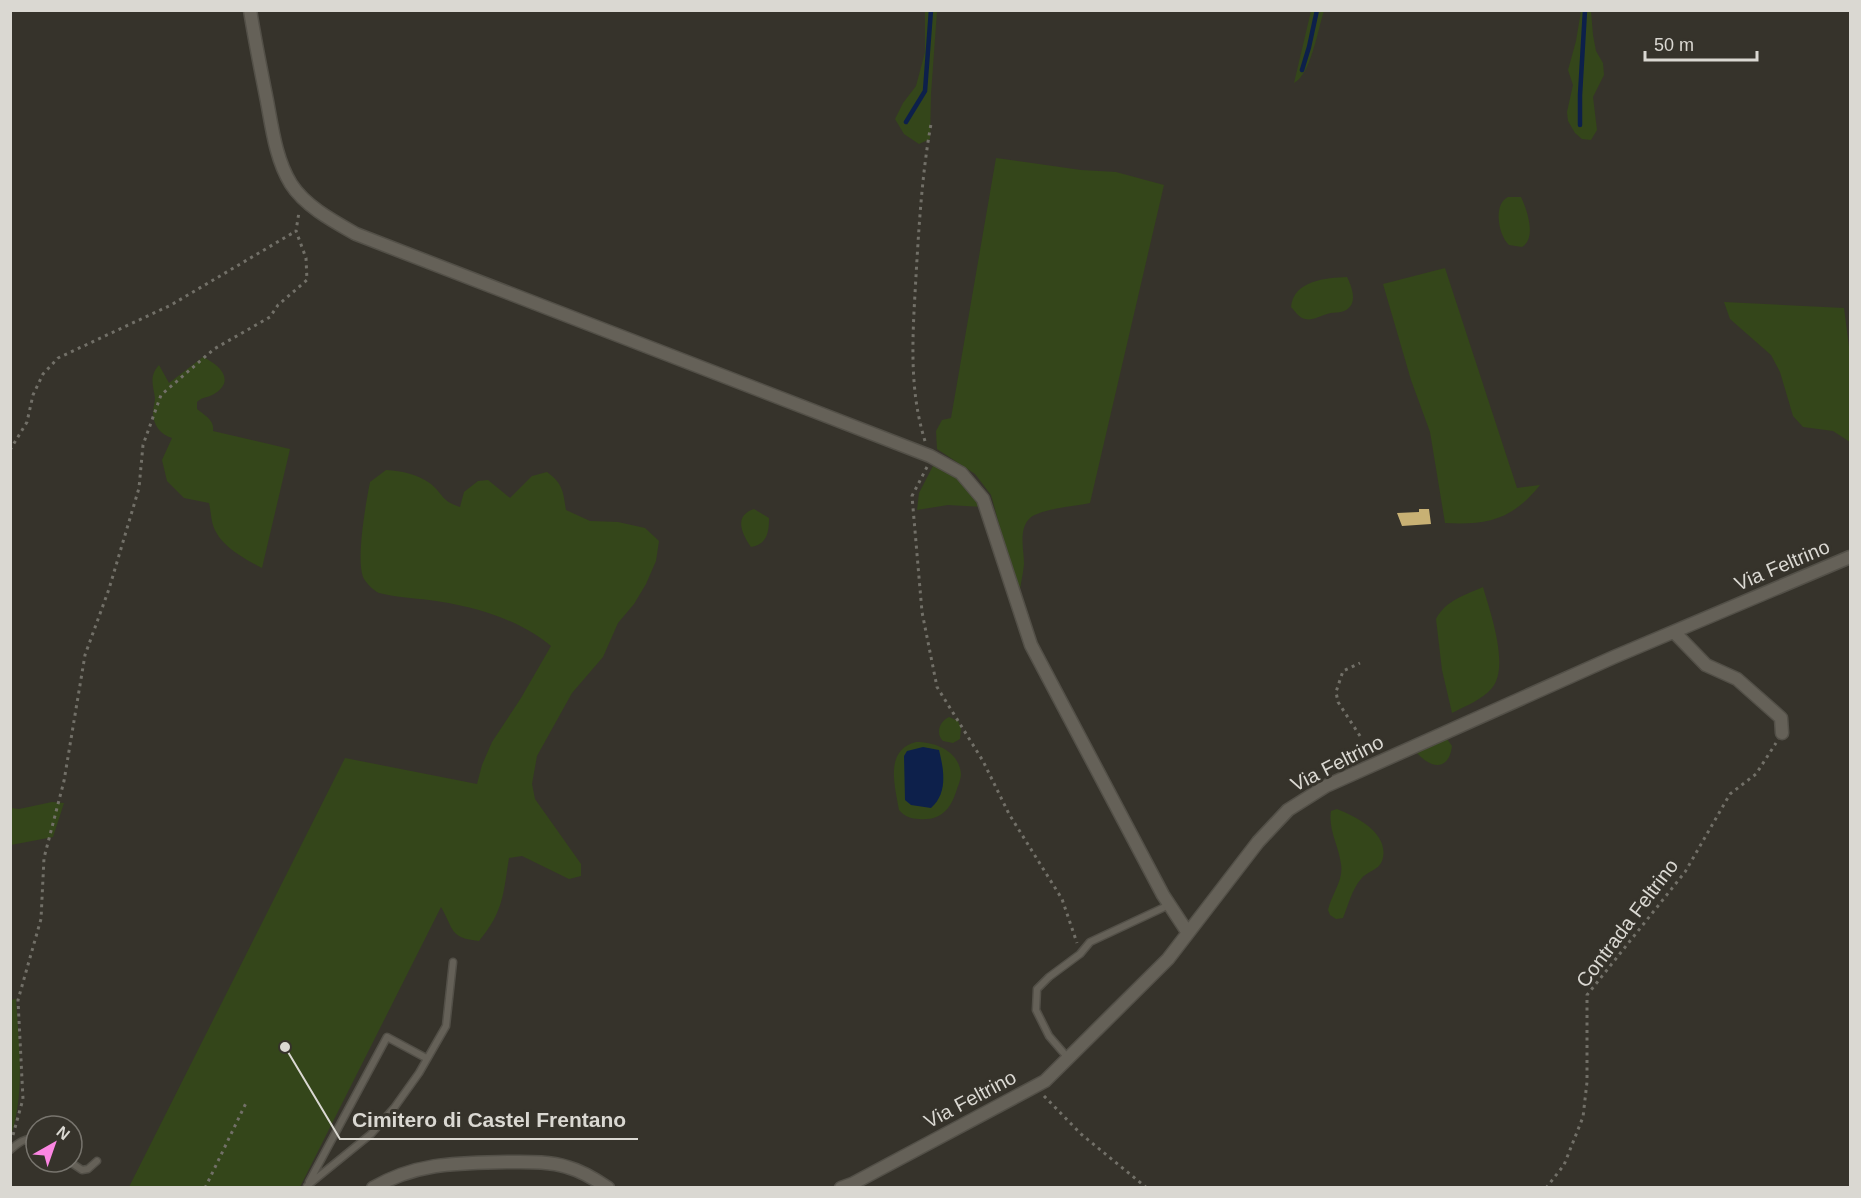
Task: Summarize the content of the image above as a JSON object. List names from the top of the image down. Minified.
{"streets":{"street":["Via Feltrino"],"path":["Contrada Feltrino"]},"places":["Cimitero di Castel Frentano"],"scale_bar":"50 m","north":"top right"}
